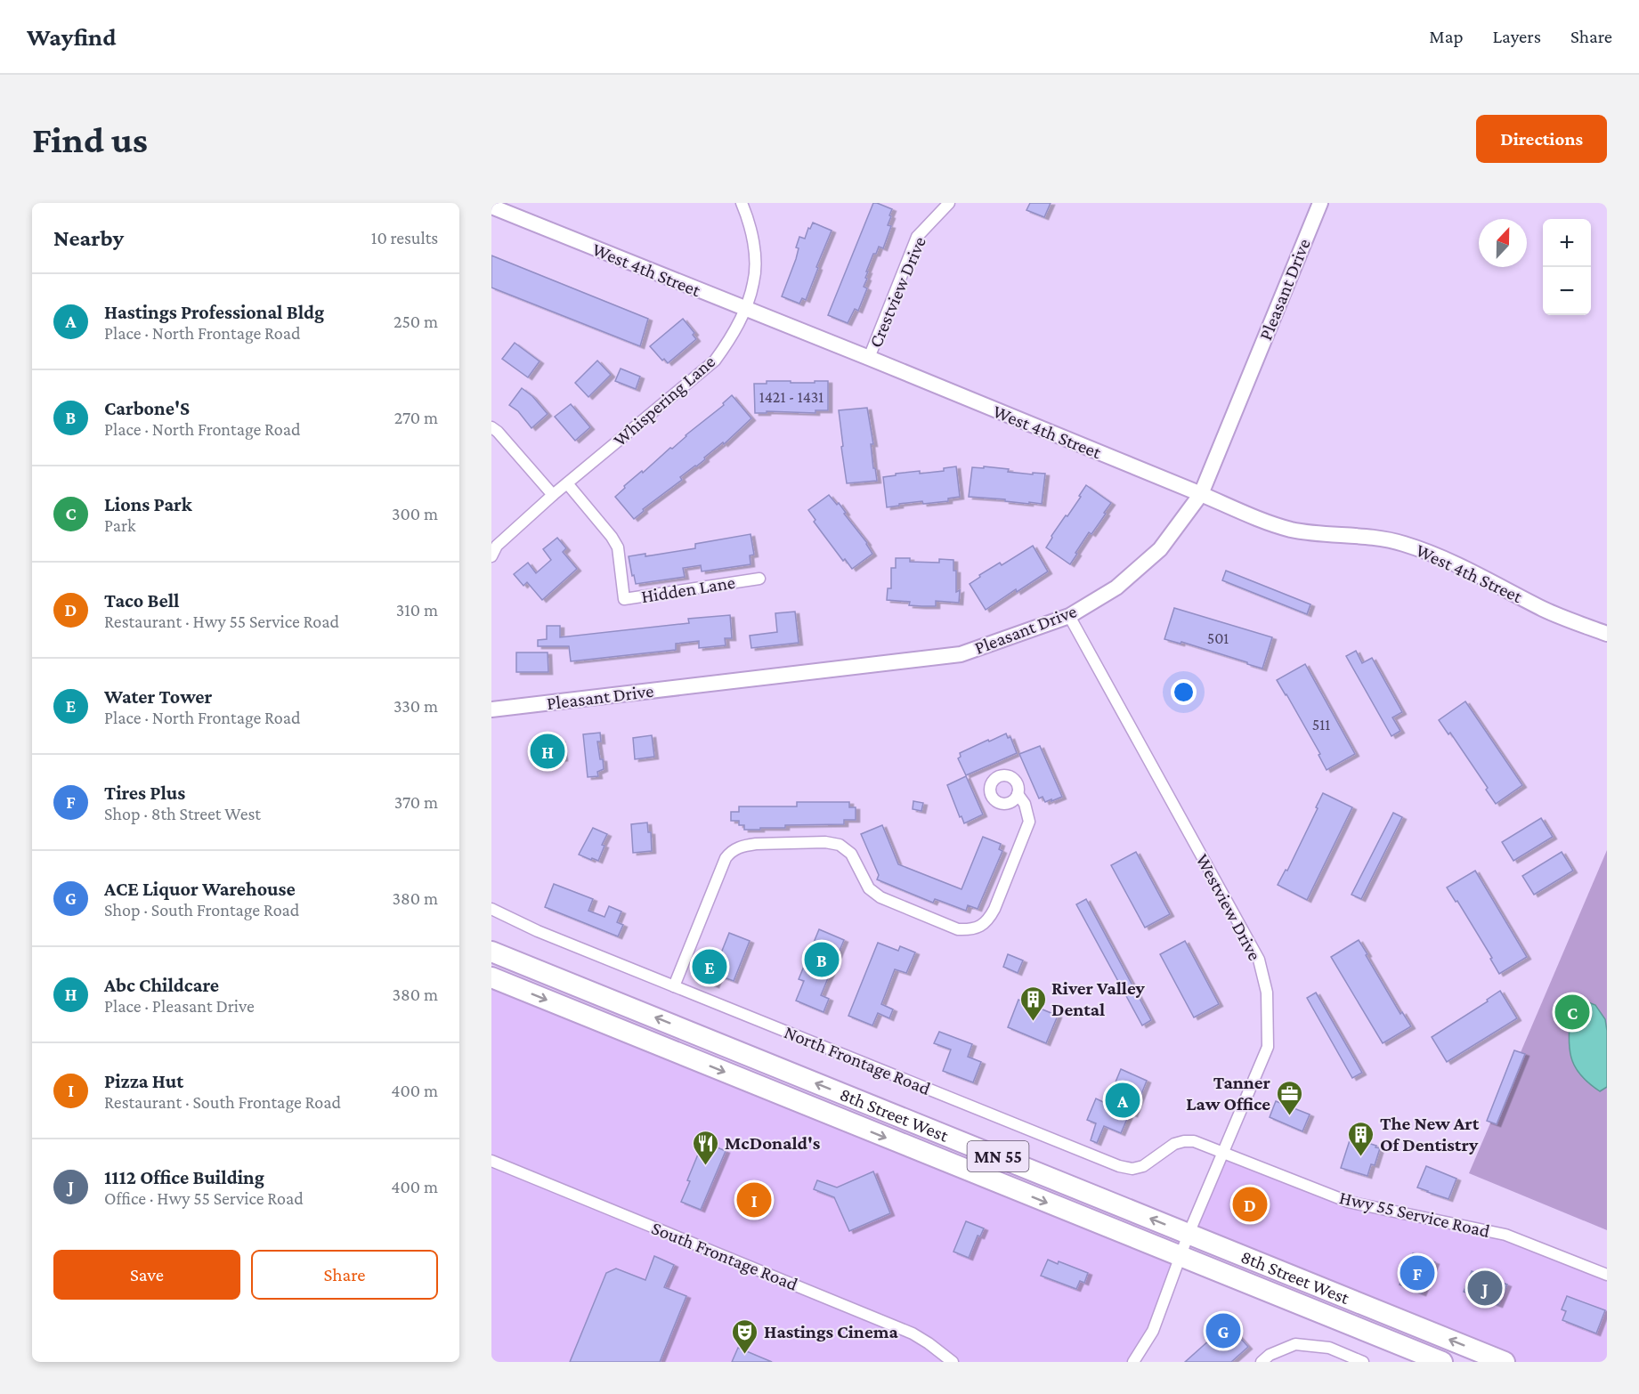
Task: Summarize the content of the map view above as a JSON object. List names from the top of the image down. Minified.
{"streets":{"highway":["8th Street West","MN 55"],"street":["West 4th Street","Pleasant Drive","Crestview Drive","Whispering Lane","Hidden Lane","Westview Drive","North Frontage Road","Hwy 55 Service Road","South Frontage Road"]},"crossings":[["West 4th Street","Pleasant Drive"],["West 4th Street","Crestview Drive"],["West 4th Street","Whispering Lane"],["Pleasant Drive","Westview Drive"],["Whispering Lane","Hidden Lane"],["Westview Drive","North Frontage Road"],["Westview Drive","8th Street West"],["Westview Drive","Hwy 55 Service Road"],["North Frontage Road","Hwy 55 Service Road"]],"places":{"building":["River Valley Dental","The New Art Of Dentistry"],"office":["Tanner Law Office"],"restaurant":["McDonald's"],"theatre":["Hastings Cinema"]},"house_numbers":["1421 - 1431","501","511"],"north":"top","page":{"header":"Wayfind","nav":["Map","Layers","Share"],"buttons":["Directions",["Save","Share"]],"title":"Find us","heading":["Nearby","10 results"],"map_buttons":["+","−"],"list":[{"mark":"A","name":"Hastings Professional Bldg","note":"Place · North Frontage Road","value":"250 m"},{"mark":"B","name":"Carbone'S","note":"Place · North Frontage Road","value":"270 m"},{"mark":"C","name":"Lions Park","note":"Park","value":"300 m"},{"mark":"D","name":"Taco Bell","note":"Restaurant · Hwy 55 Service Road","value":"310 m"},{"mark":"E","name":"Water Tower","note":"Place · North Frontage Road","value":"330 m"},{"mark":"F","name":"Tires Plus","note":"Shop · 8th Street West","value":"370 m"},{"mark":"G","name":"ACE Liquor Warehouse","note":"Shop · South Frontage Road","value":"380 m"},{"mark":"H","name":"Abc Childcare","note":"Place · Pleasant Drive","value":"380 m"},{"mark":"I","name":"Pizza Hut","note":"Restaurant · South Frontage Road","value":"400 m"},{"mark":"J","name":"1112 Office Building","note":"Office · Hwy 55 Service Road","value":"400 m"}],"pins":["H","B","E","C","A","I","D","F","J","G"]}}
